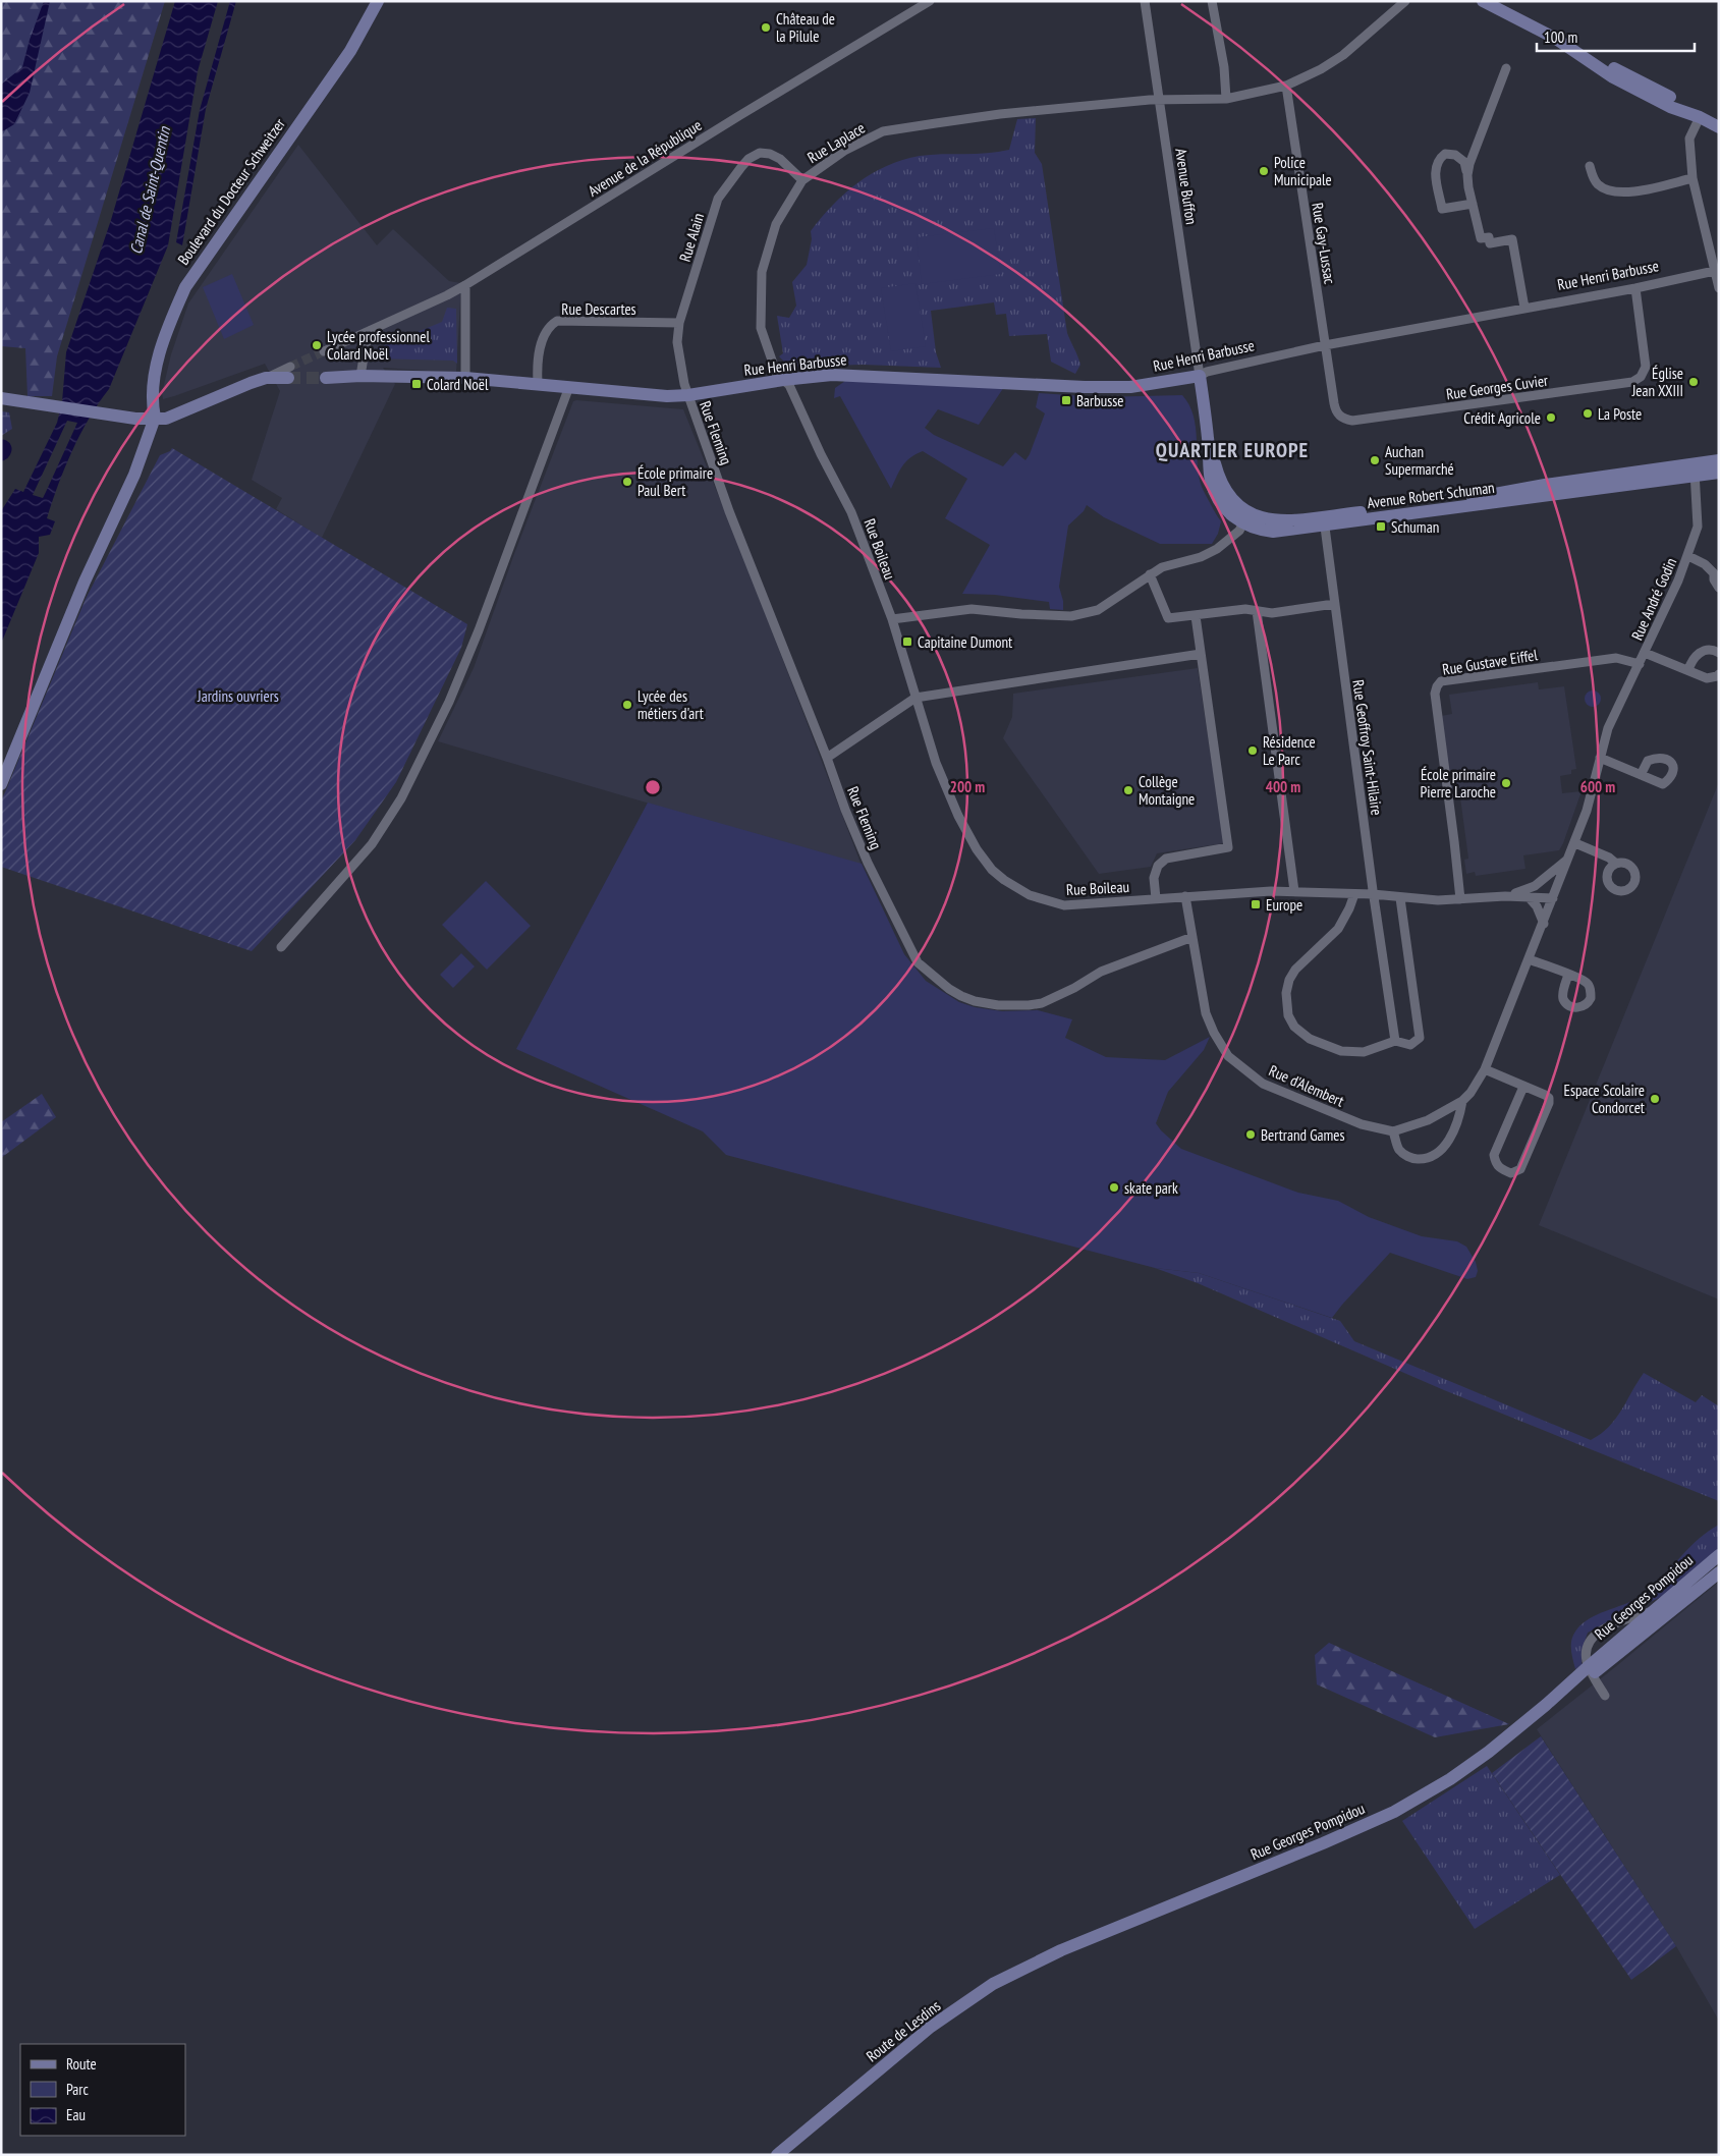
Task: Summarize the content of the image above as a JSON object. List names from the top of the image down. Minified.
{"streets":{"main road":["Boulevard du Docteur Schweitzer","Rue Henri Barbusse","Avenue Robert Schuman","Rue Georges Pompidou","Route de Lesdins"],"street":["Rue Laplace","Avenue de la République","Avenue Buffon","Rue Alain","Rue Gay-Lussac","Rue Descartes","Rue Georges Cuvier","Rue Fleming","Rue Boileau","Rue André Godin","Rue Gustave Eiffel","Rue Geoffroy Saint-Hilaire","Rue d'Alembert"]},"crossings":[["Rue Laplace","Avenue Buffon"],["Rue Laplace","Rue Alain"],["Rue Laplace","Rue Gay-Lussac"],["Rue Laplace","Rue Henri Barbusse"],["Rue Laplace","Rue Boileau"],["Avenue Buffon","Rue Henri Barbusse"],["Avenue Buffon","Avenue Robert Schuman"],["Rue Alain","Rue Henri Barbusse"],["Rue Alain","Rue Descartes"],["Rue Alain","Rue Fleming"],["Rue Gay-Lussac","Rue Henri Barbusse"],["Rue Gay-Lussac","Rue Georges Cuvier"],["Rue Henri Barbusse","Rue Descartes"],["Rue Henri Barbusse","Rue Georges Cuvier"],["Rue Henri Barbusse","Rue Fleming"],["Rue Henri Barbusse","Avenue Robert Schuman"],["Rue Henri Barbusse","Rue Boileau"],["Rue Fleming","Rue d'Alembert"],["Avenue Robert Schuman","Rue André Godin"],["Avenue Robert Schuman","Rue Geoffroy Saint-Hilaire"],["Rue Boileau","Rue André Godin"],["Rue Boileau","Rue Gustave Eiffel"],["Rue Boileau","Rue Geoffroy Saint-Hilaire"],["Rue Boileau","Rue d'Alembert"],["Rue André Godin","Rue Gustave Eiffel"],["Rue Georges Pompidou","Route de Lesdins"]],"districts":["QUARTIER EUROPE"],"water":["Canal de Saint-Quentin"],"parks":["Jardins ouvriers"],"places":{"other":["Château de la Pilule","Police Municipale","Lycée professionnel Colard Noël","Église Jean XXIII","La Poste","Crédit Agricole","Auchan Supermarché","École primaire Paul Bert","Lycée des métiers d'art","Résidence Le Parc","École primaire Pierre Laroche","Collège Montaigne","Espace Scolaire Condorcet","Bertrand Games","skate park"],"transit":["Colard Noël","Barbusse","Schuman","Capitaine Dumont","Europe"]},"legend":["Route","Parc","Eau"],"scale_bar":"100 m","rings":["200 m","400 m","600 m"]}
